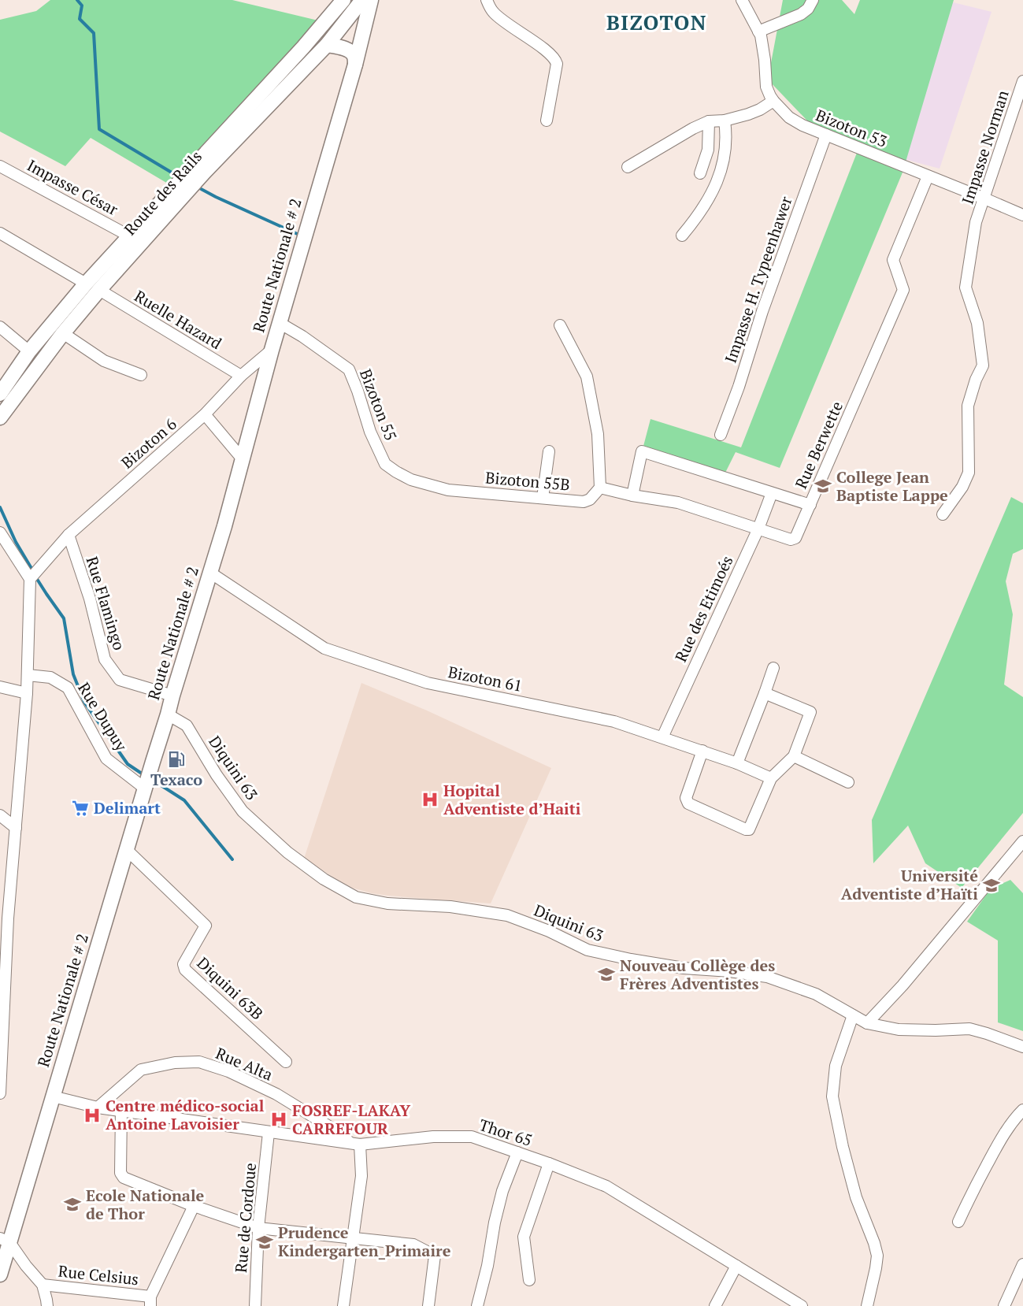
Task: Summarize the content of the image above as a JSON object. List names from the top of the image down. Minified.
{"streets":{"main road":["Route des Rails","Route Nationale # 2"],"street":["Bizoton 53","Impasse Norman","Impasse César","Impasse H. Typeenhawer","Ruelle Hazard","Bizoton 55","Bizoton 6","Rue Berwette","Bizoton 55B","Rue Flamingo","Rue des Etimoés","Bizoton 61","Rue Dupuy","Diquini 63","Diquini 63B","Rue Alta","Thor 65","Rue de Cordoue","Rue Celsius"]},"crossings":[["Bizoton 53","Impasse Norman"],["Bizoton 53","Impasse H. Typeenhawer"],["Bizoton 53","Rue Berwette"],["Impasse César","Route des Rails"],["Route des Rails","Ruelle Hazard"],["Route Nationale # 2","Bizoton 55"],["Route Nationale # 2","Bizoton 6"],["Route Nationale # 2","Rue Flamingo"],["Route Nationale # 2","Bizoton 61"],["Route Nationale # 2","Rue Dupuy"],["Route Nationale # 2","Diquini 63"],["Route Nationale # 2","Diquini 63B"],["Route Nationale # 2","Thor 65"],["Ruelle Hazard","Bizoton 6"],["Bizoton 55","Bizoton 55B"],["Bizoton 6","Rue Flamingo"],["Rue Berwette","Bizoton 55B"],["Rue Berwette","Rue des Etimoés"],["Rue des Etimoés","Bizoton 61"],["Rue Alta","Thor 65"],["Thor 65","Rue de Cordoue"]],"districts":["BIZOTON"],"places":{"school or university":["College Jean Baptiste Lappe","Université Adventiste d’Haïti","Nouveau Collège des Frères Adventistes","Ecole Nationale de Thor","Prudence Kindergarten_Primaire"],"fuel station":["Texaco"],"hospital":["Hopital Adventiste d’Haiti","Centre médico-social Antoine Lavoisier","FOSREF-LAKAY CARREFOUR"],"supermarket":["Delimart"]}}
